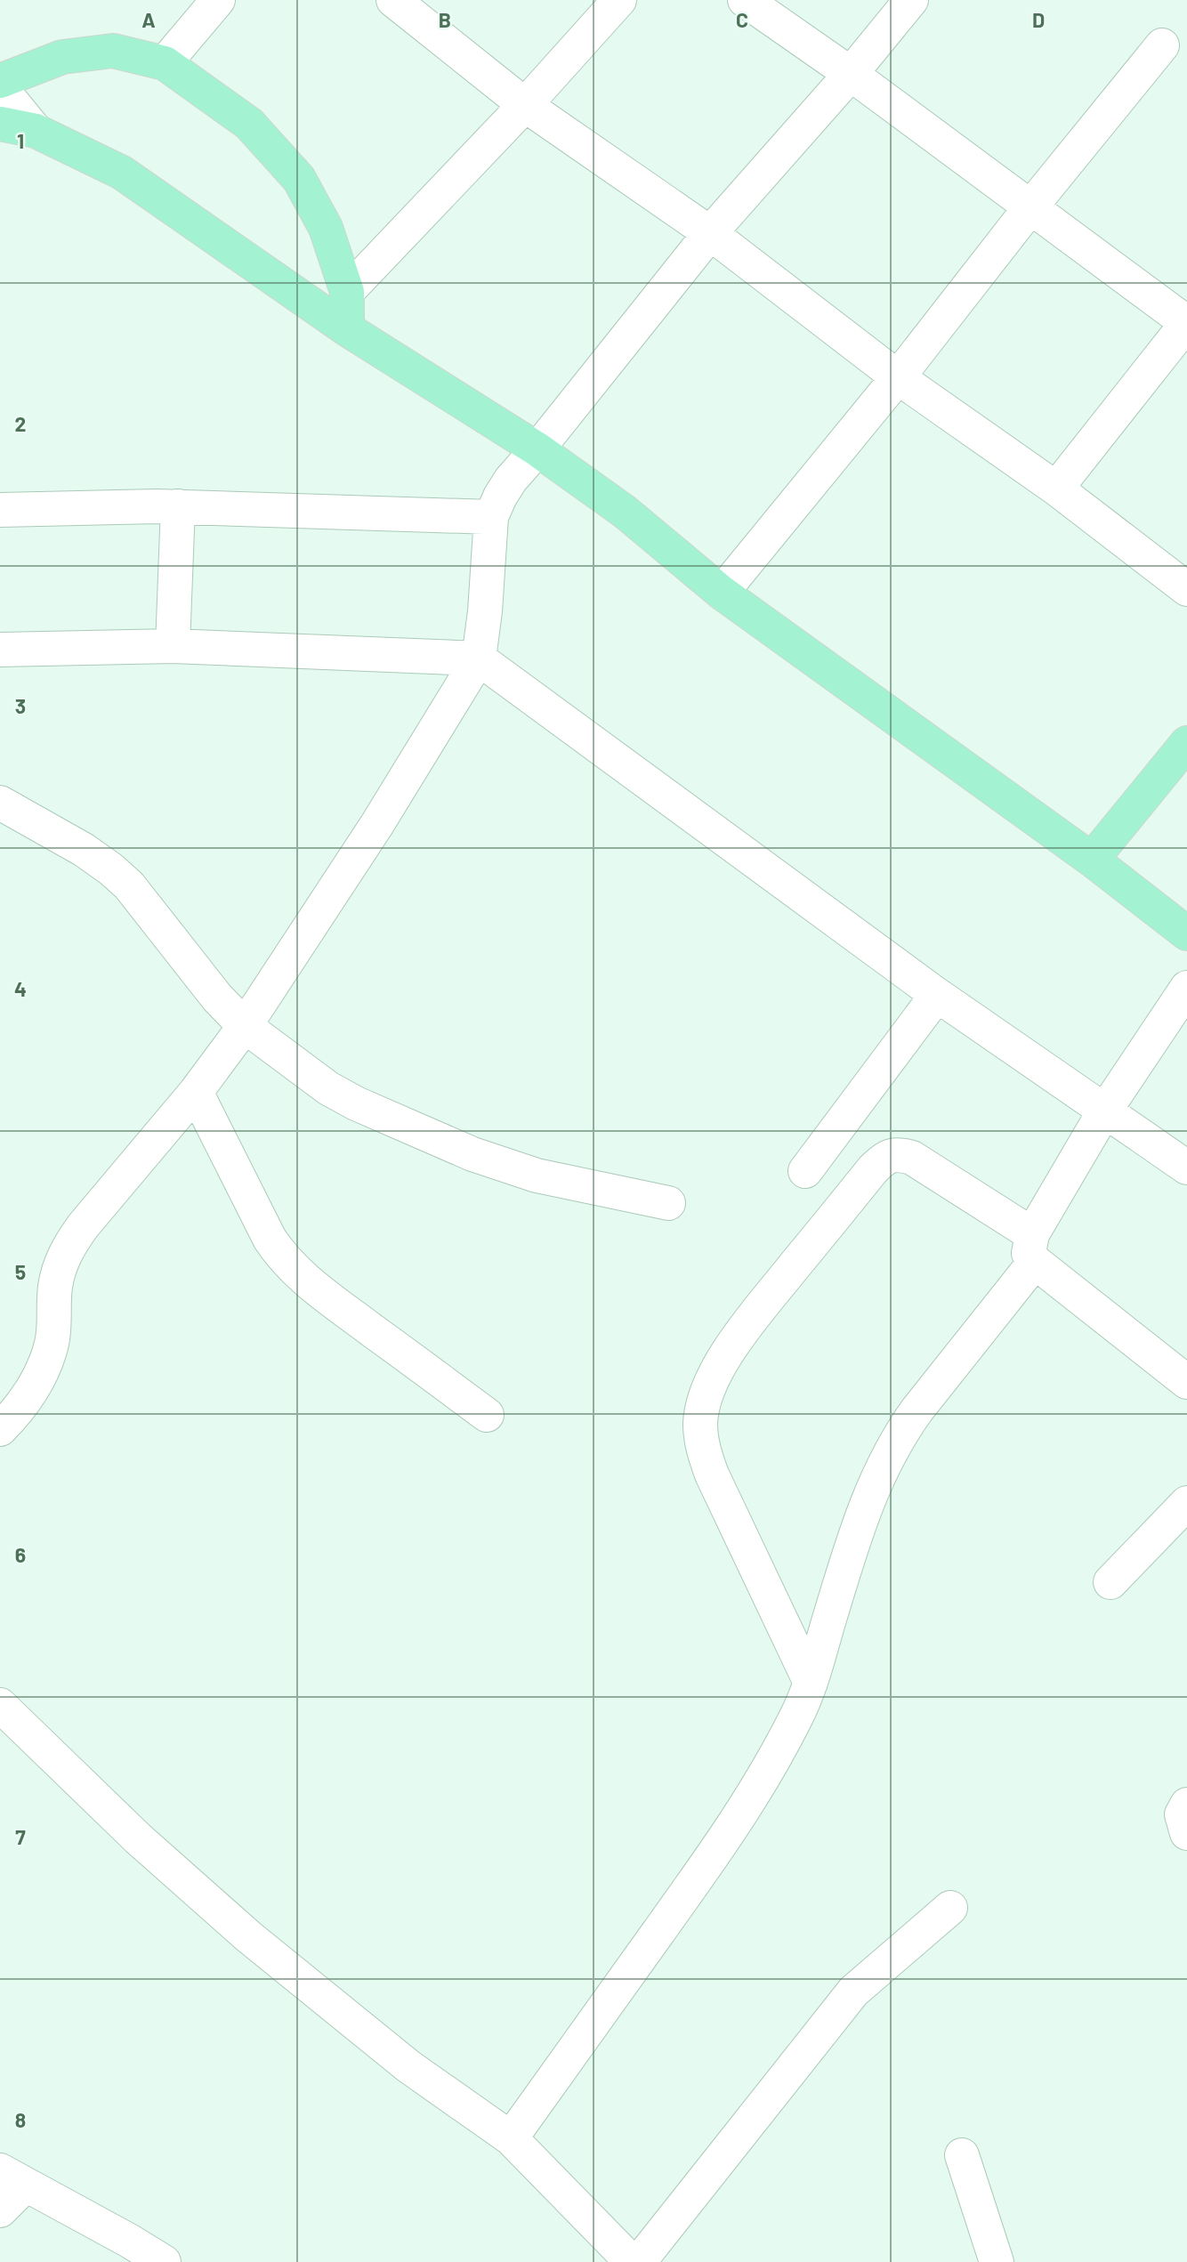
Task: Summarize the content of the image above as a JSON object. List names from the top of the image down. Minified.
{"grid":{"columns":["A","B","C","D"],"rows":["1","2","3","4","5","6","7","8"]}}
